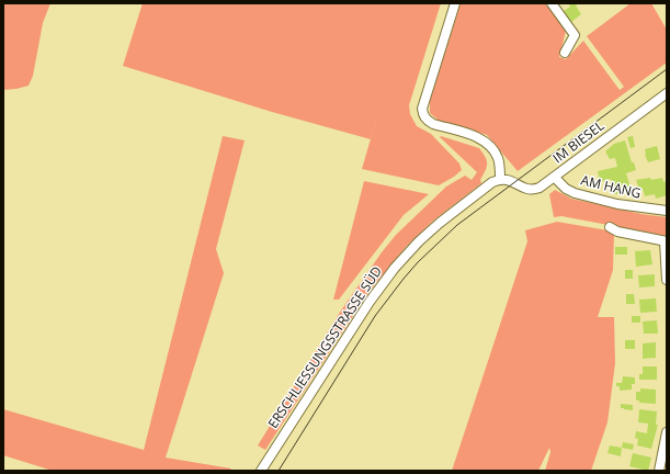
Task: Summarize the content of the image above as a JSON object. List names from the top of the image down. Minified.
{"streets":{"street":["IM BIESEL","AM HANG","ERSCHLIESSUNGSSTRASSE SÜD"]},"crossings":[["IM BIESEL","AM HANG"],["IM BIESEL","ERSCHLIESSUNGSSTRASSE SÜD"]]}
